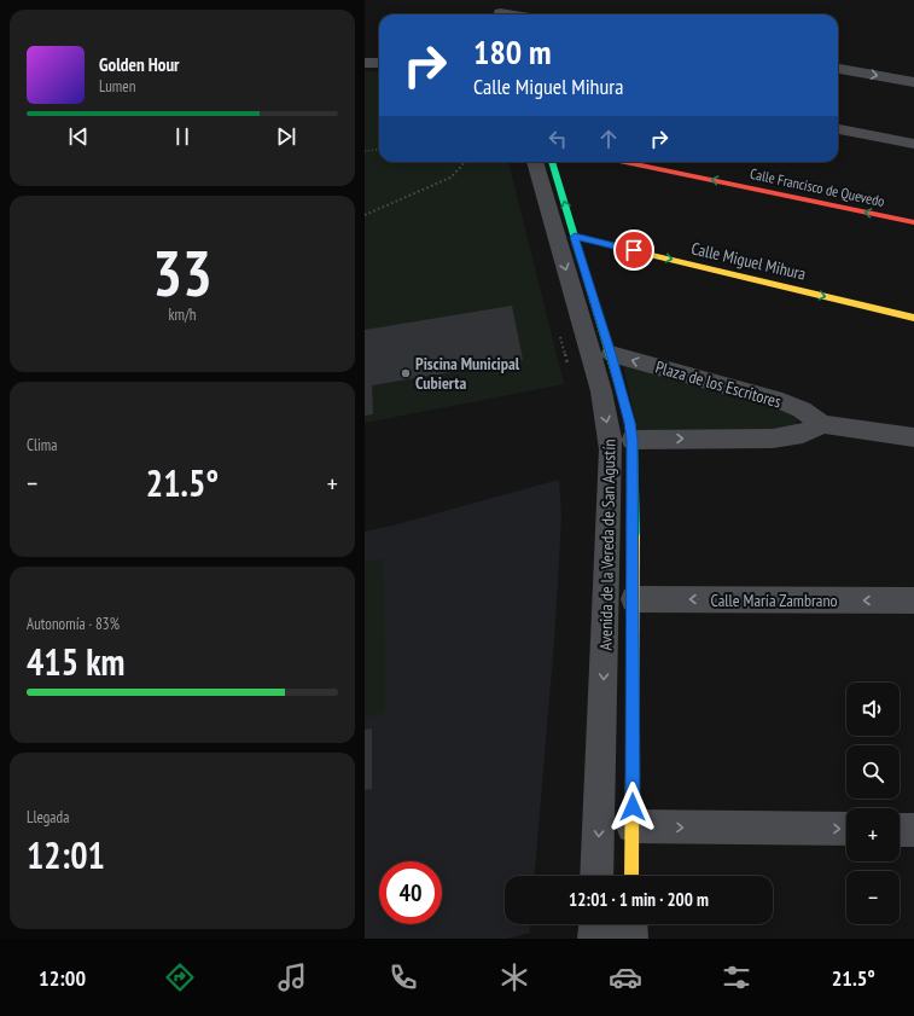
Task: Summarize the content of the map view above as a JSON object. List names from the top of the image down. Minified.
{"streets":{"street":["Calle Francisco de Quevedo","Calle Miguel Mihura","Plaza de los Escritores","Avenida de la Vereda de San Agustín","Calle María Zambrano"]},"crossings":[["Calle Miguel Mihura","Avenida de la Vereda de San Agustín"],["Plaza de los Escritores","Avenida de la Vereda de San Agustín"],["Avenida de la Vereda de San Agustín","Calle María Zambrano"]],"one_way":["Calle Francisco de Quevedo","Calle Miguel Mihura","Calle María Zambrano"],"places":["Piscina Municipal Cubierta"],"page":{"turn":["180 m","Calle Miguel Mihura"],"song":["Golden Hour","Lumen"],"tile":[["33","km/h"],"Clima",["Autonomía · 83%","415 km"],["Llegada","12:01"]],"heat":["−","21.5°","+"],"map_buttons":["+","−"],"limit":"40","trip":"12:01 · 1 min · 200 m","tabs":["12:00","21.5°"]}}
